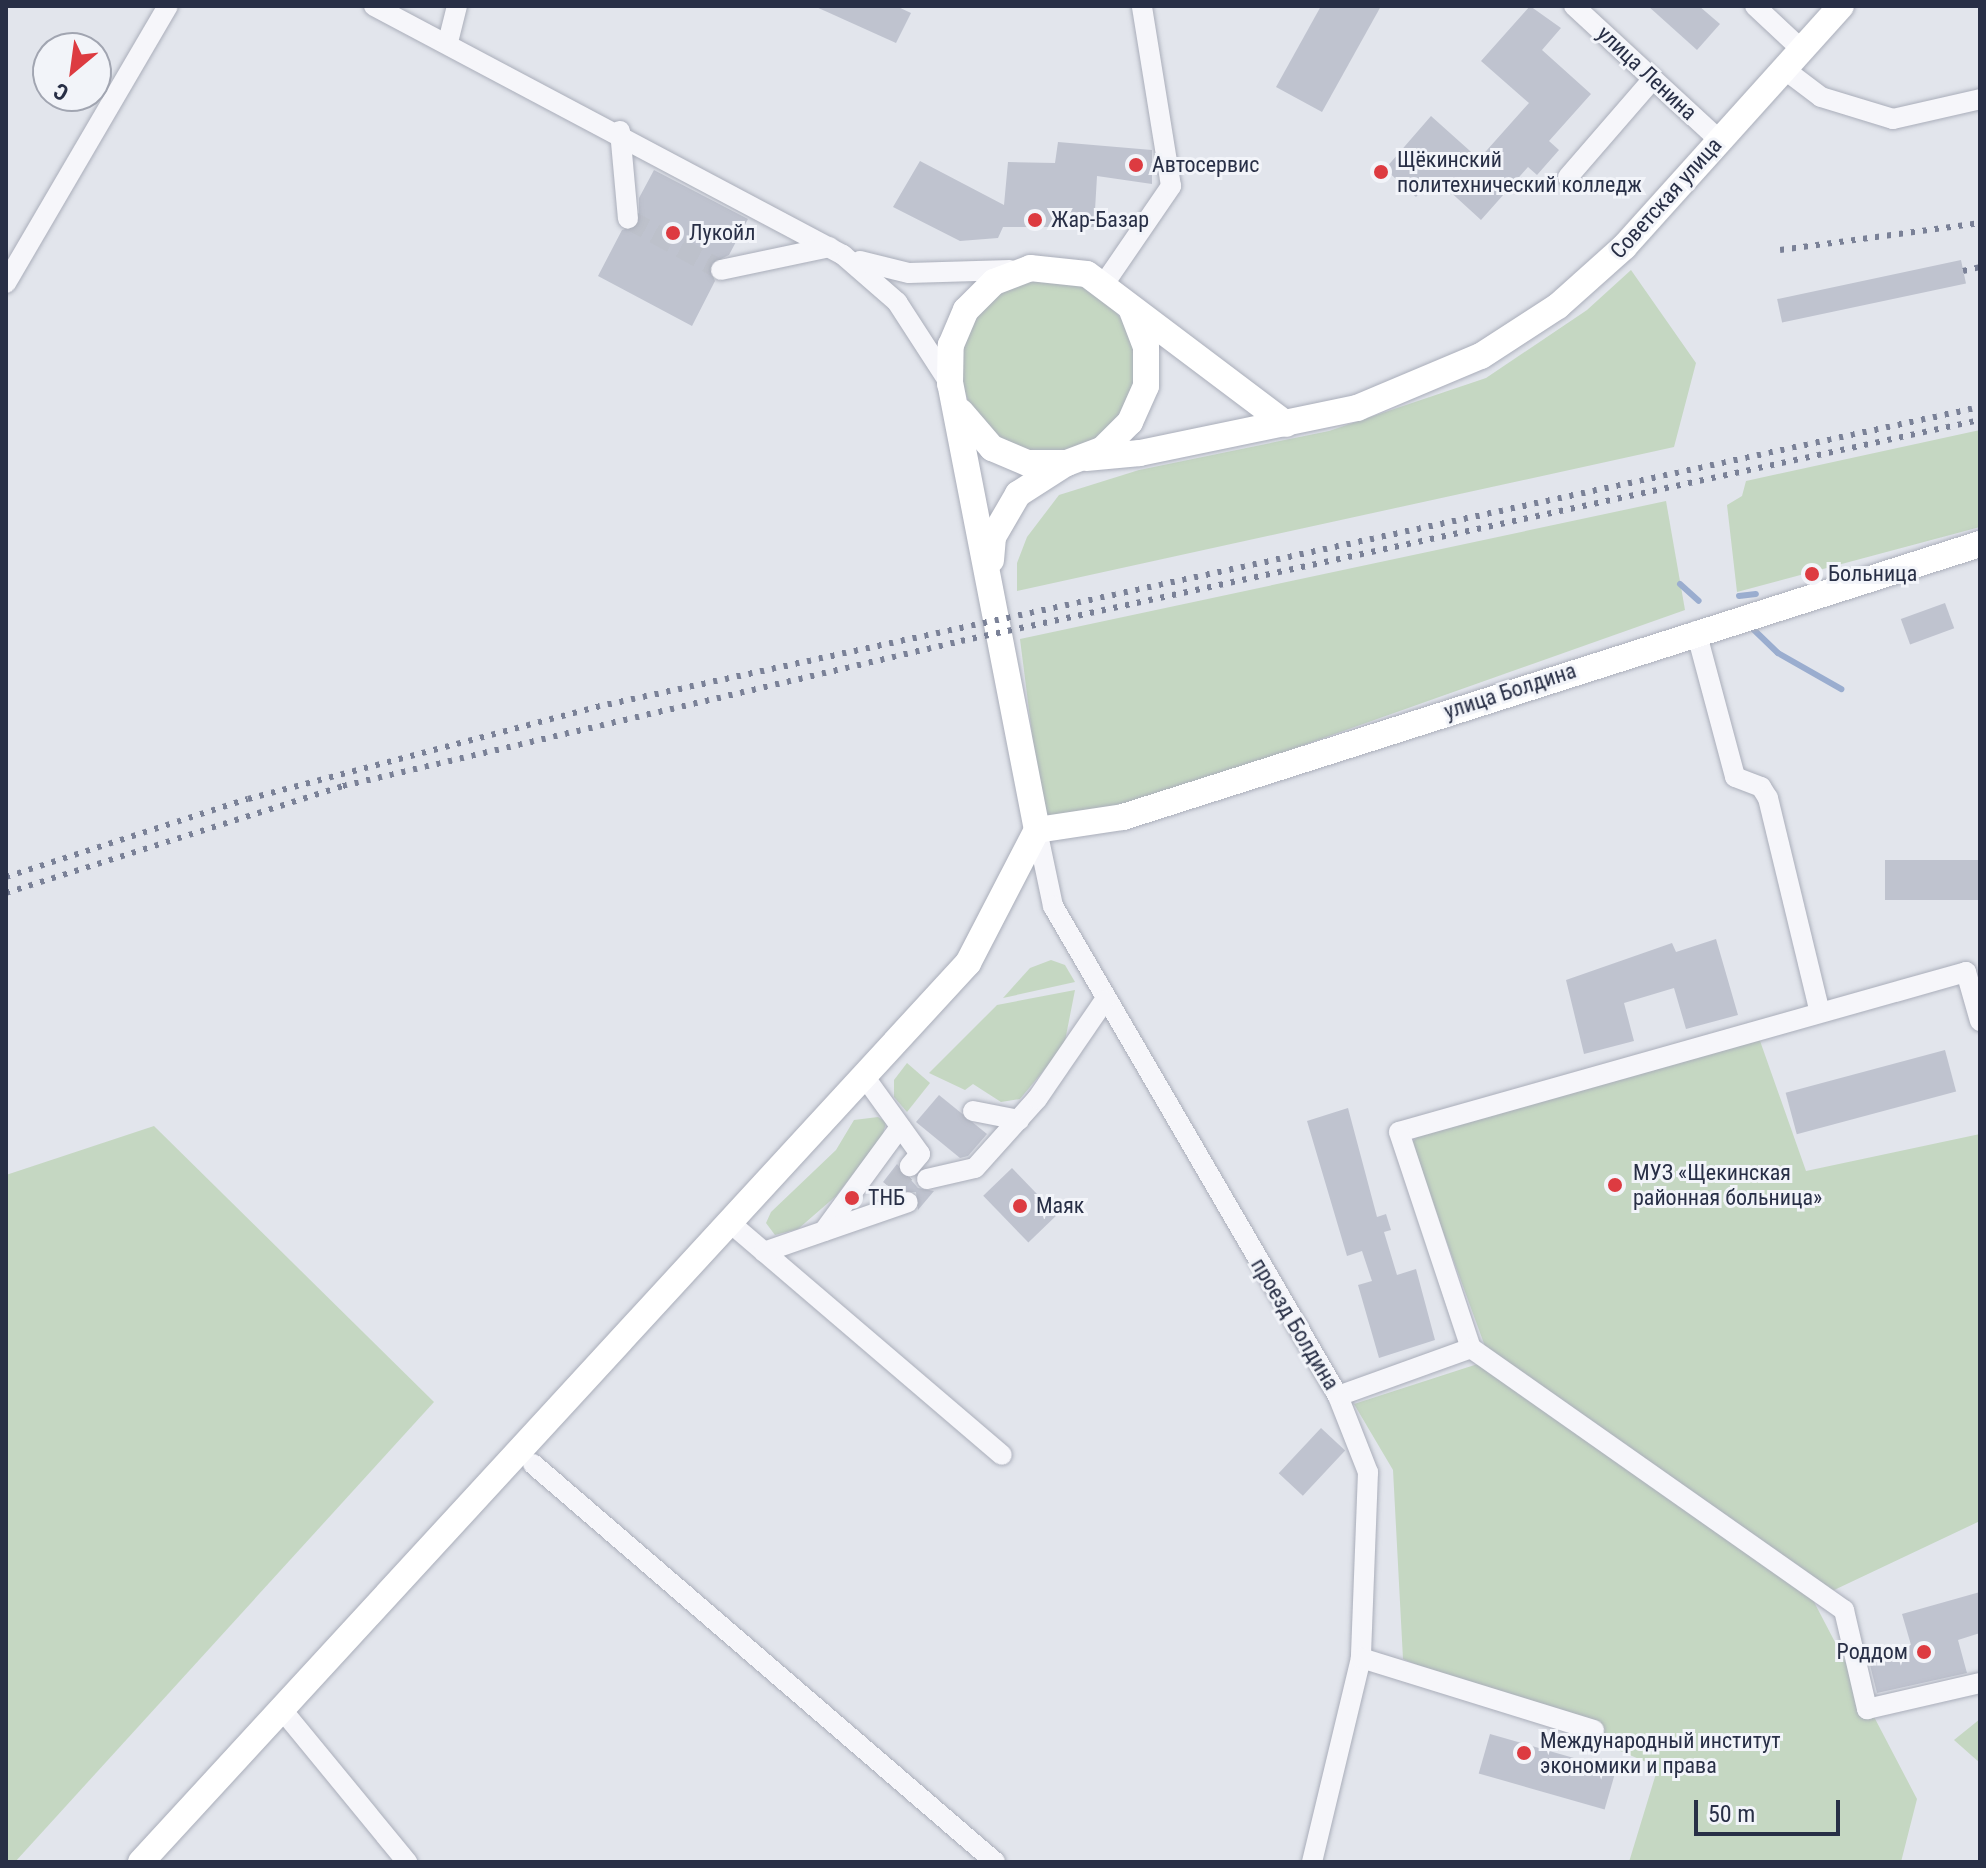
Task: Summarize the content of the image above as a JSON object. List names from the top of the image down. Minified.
{"streets":{"main road":["Советская улица","улица Болдина"],"street":["улица Ленина","проезд Болдина"]},"crossings":[["улица Ленина","Советская улица"],["улица Болдина","проезд Болдина"]],"places":["Автосервис","Щёкинский политехнический колледж","Жар-Базар","Лукойл","Больница","МУЗ «Щекинская районная больница»","ТНБ","Маяк","Роддом","Международный институт экономики и права"],"scale_bar":"50 m","north":"bottom left"}
